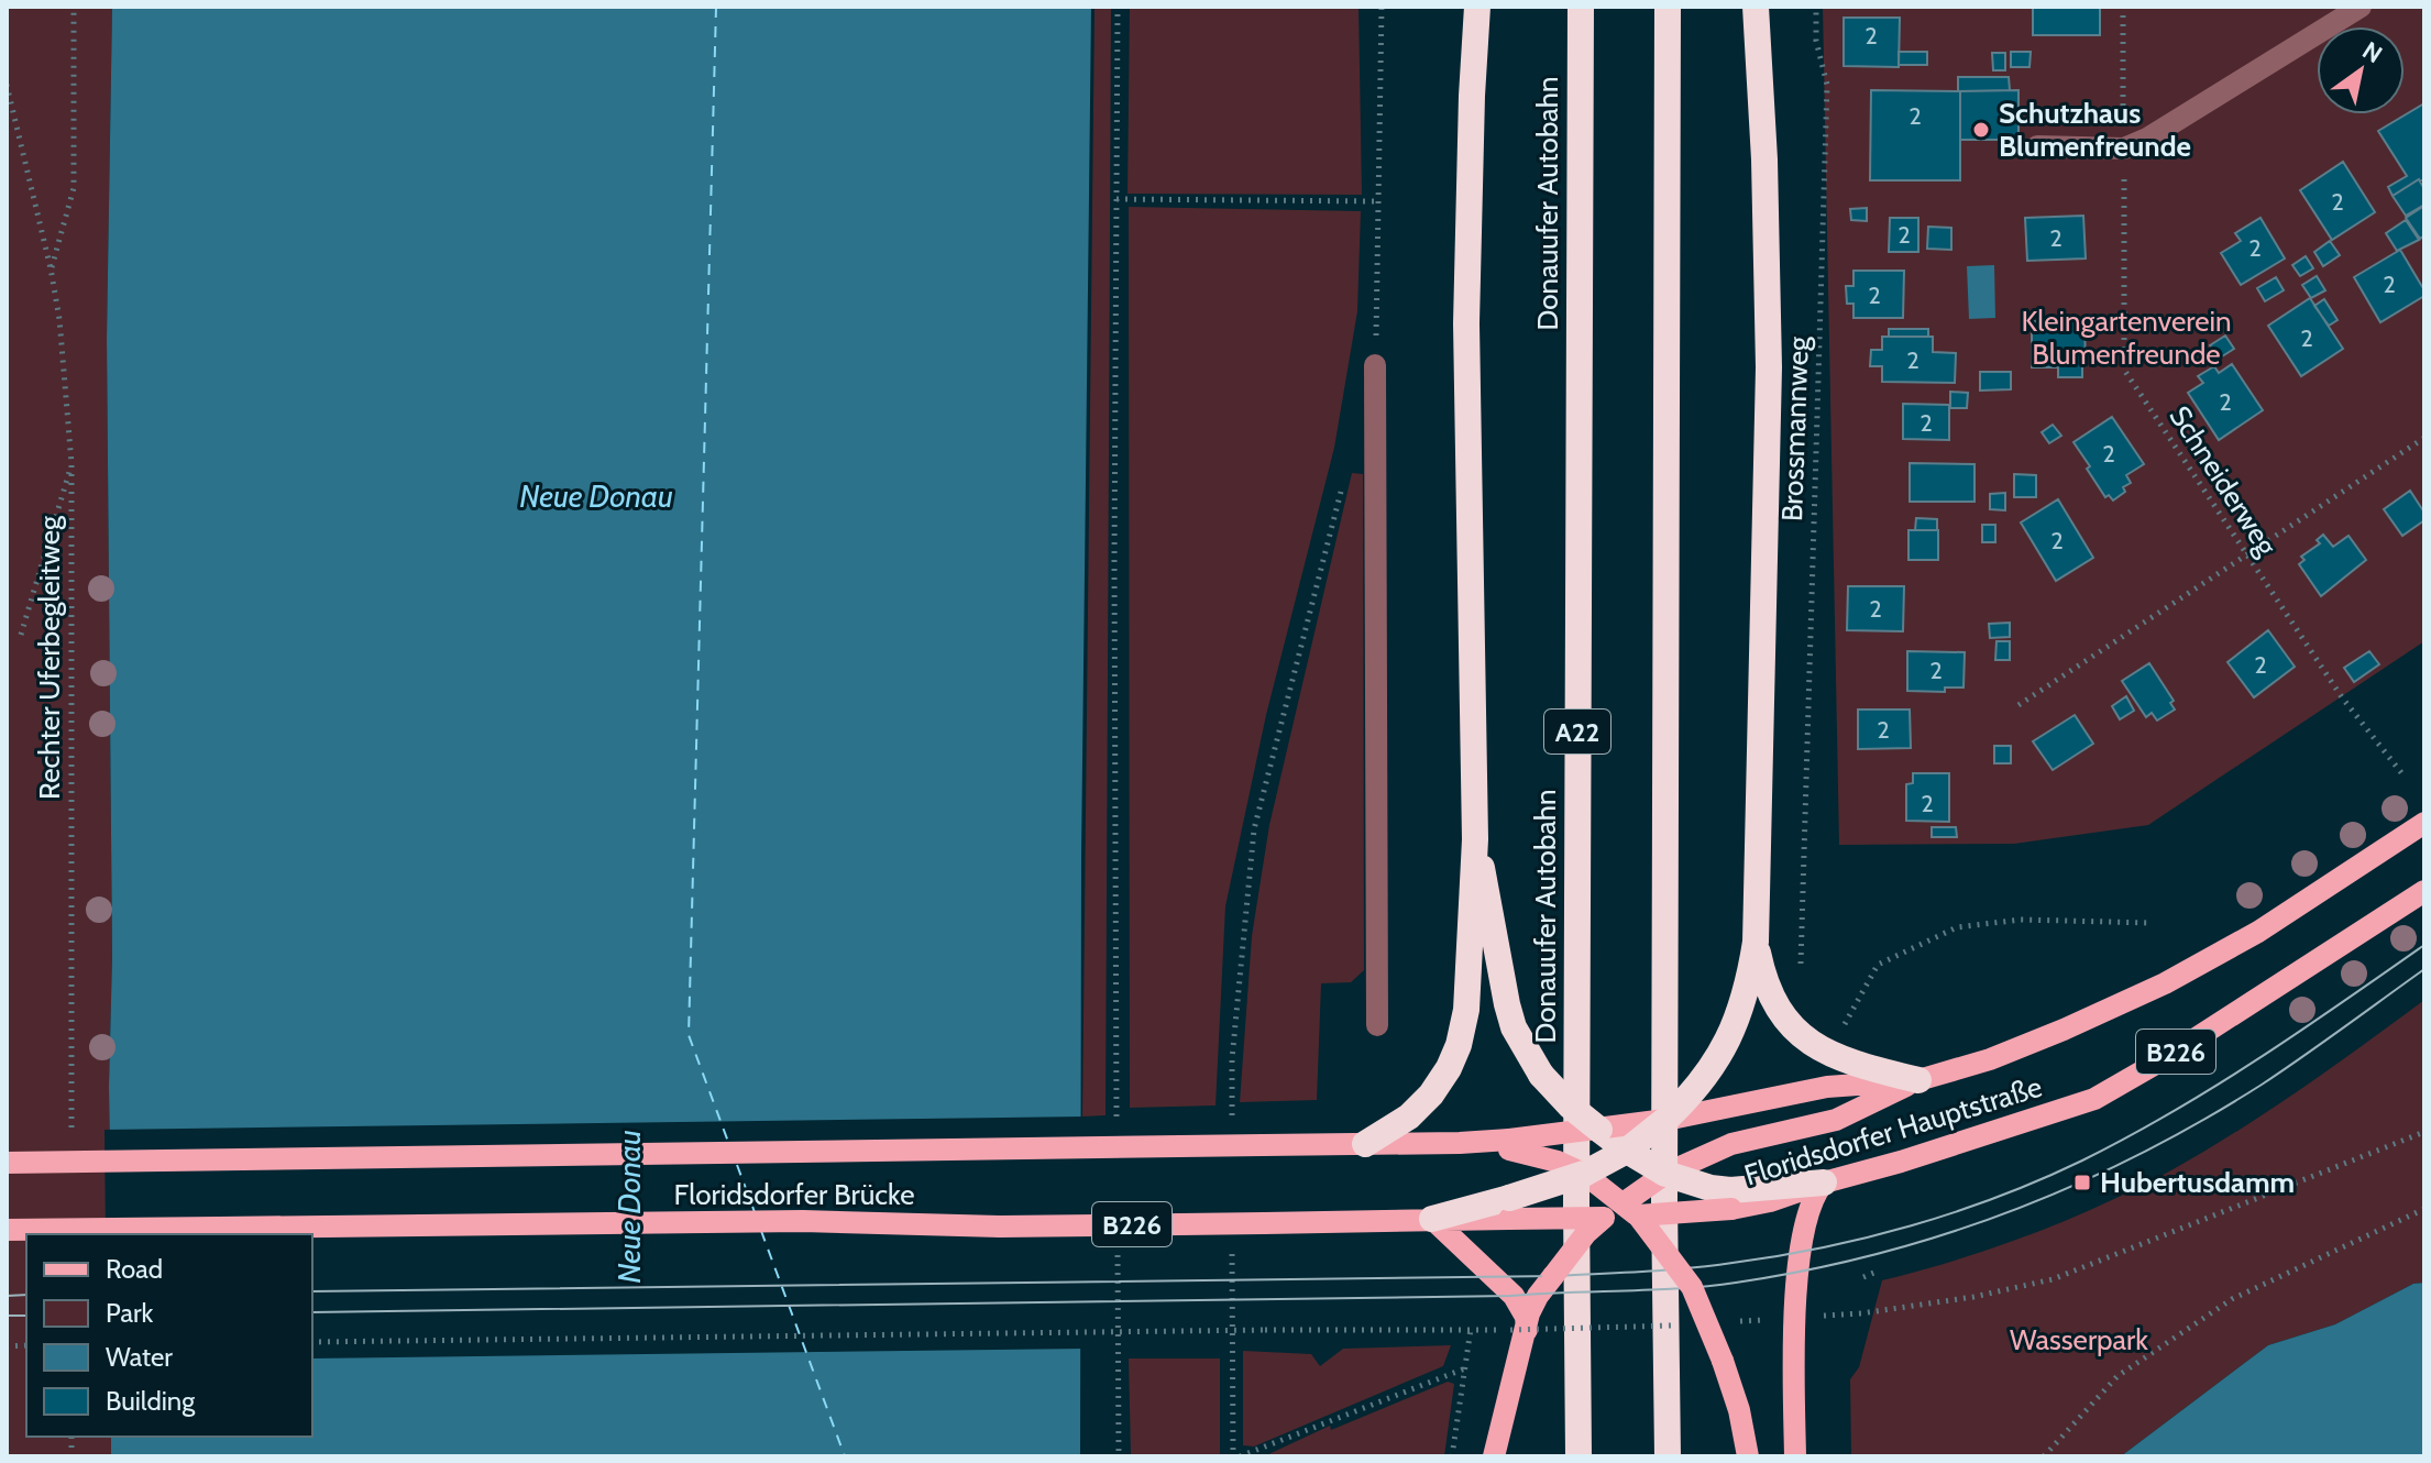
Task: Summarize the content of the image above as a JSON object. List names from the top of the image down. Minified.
{"streets":{"highway":["Donauufer Autobahn","A22"],"main road":["B226","Floridsdorfer Hauptstraße","Floridsdorfer Brücke"],"path":["Brossmannweg","Schneiderweg","Rechter Uferbegleitweg"]},"water":["Neue Donau"],"parks":["Kleingartenverein Blumenfreunde","Wasserpark"],"places":{"other":["Schutzhaus Blumenfreunde"],"transit":["Hubertusdamm"]},"house_numbers":["2","2","2","2","2","2","2","2","2","2","2","2","2","2","2","2","2","2","2"],"legend":["Road","Park","Water","Building"],"north":"top right"}
